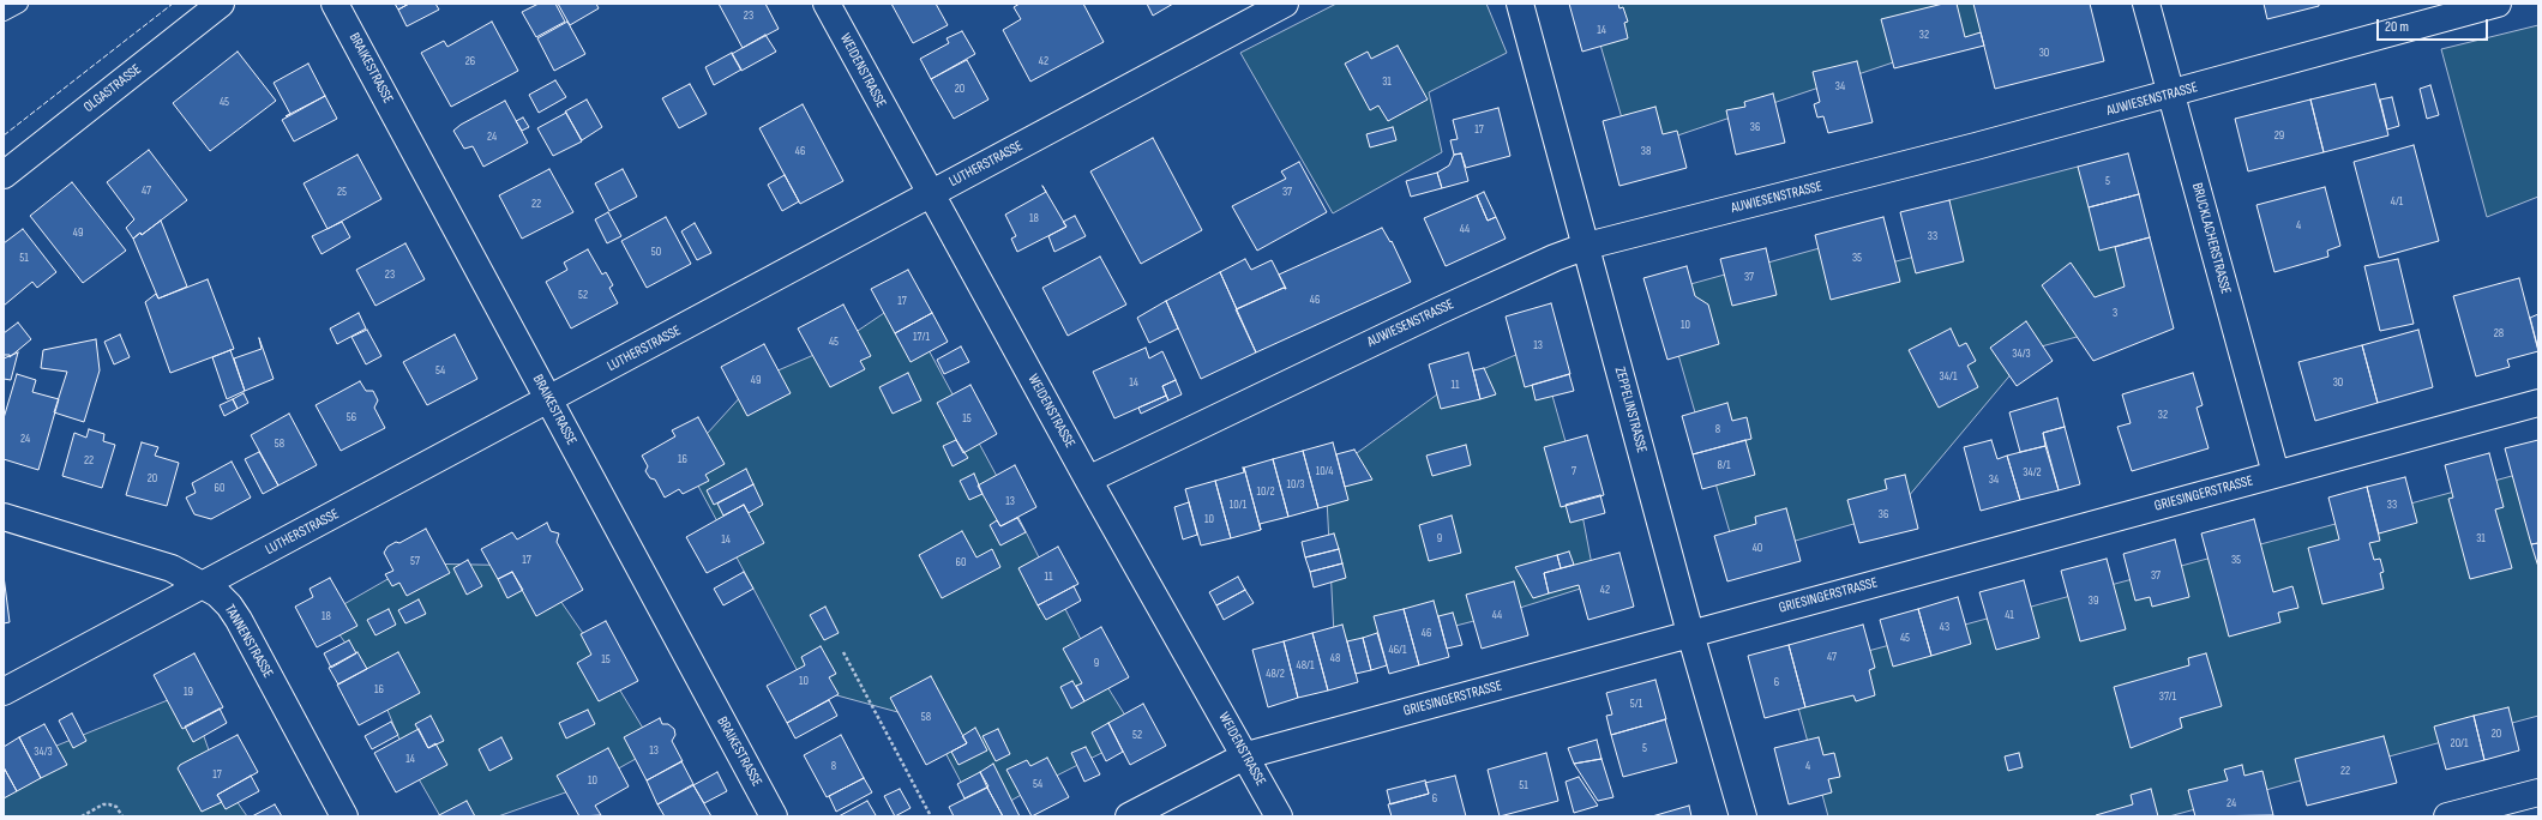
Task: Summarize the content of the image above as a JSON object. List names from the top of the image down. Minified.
{"streets":{"street":["BRAIKESTRASSE","WEIDENSTRASSE","OLGASTRASSE","AUWIESENSTRASSE","LUTHERSTRASSE","BRUCKLACHERSTRASSE","ZEPPELINSTRASSE","GRIESINGERSTRASSE","TANNENSTRASSE"]},"crossings":[["BRAIKESTRASSE","LUTHERSTRASSE"],["WEIDENSTRASSE","AUWIESENSTRASSE"],["WEIDENSTRASSE","LUTHERSTRASSE"],["WEIDENSTRASSE","GRIESINGERSTRASSE"],["AUWIESENSTRASSE","BRUCKLACHERSTRASSE"],["AUWIESENSTRASSE","ZEPPELINSTRASSE"],["LUTHERSTRASSE","TANNENSTRASSE"],["BRUCKLACHERSTRASSE","GRIESINGERSTRASSE"],["ZEPPELINSTRASSE","GRIESINGERSTRASSE"]],"house_numbers":["23","14","32","30","26","42","31","34","20","45","36","17","29","24","46","38","5","47","25","37","4/1","22","18","4","44","49","33","50","51","35","23","37","52","46","17","3","10","28","17/1","45","13","34/3","54","34/1","49","14","30","11","32","56","15","8","24","58","16","22","8/1","10/4","7","34/2","20","34","10/3","60","10/2","13","10/1","33","36","10","9","31","14","40","17","35","57","60","37","11","42","39","44","41","18","43","46","45","46/1","47","48","15","9","48/1","48/2","10","6","16","19","37/1","5/1","58","20","52","20/1","5","13","34/3","14","8","4","22","17","10","54","51","6","24"],"scale_bar":"20 m"}
